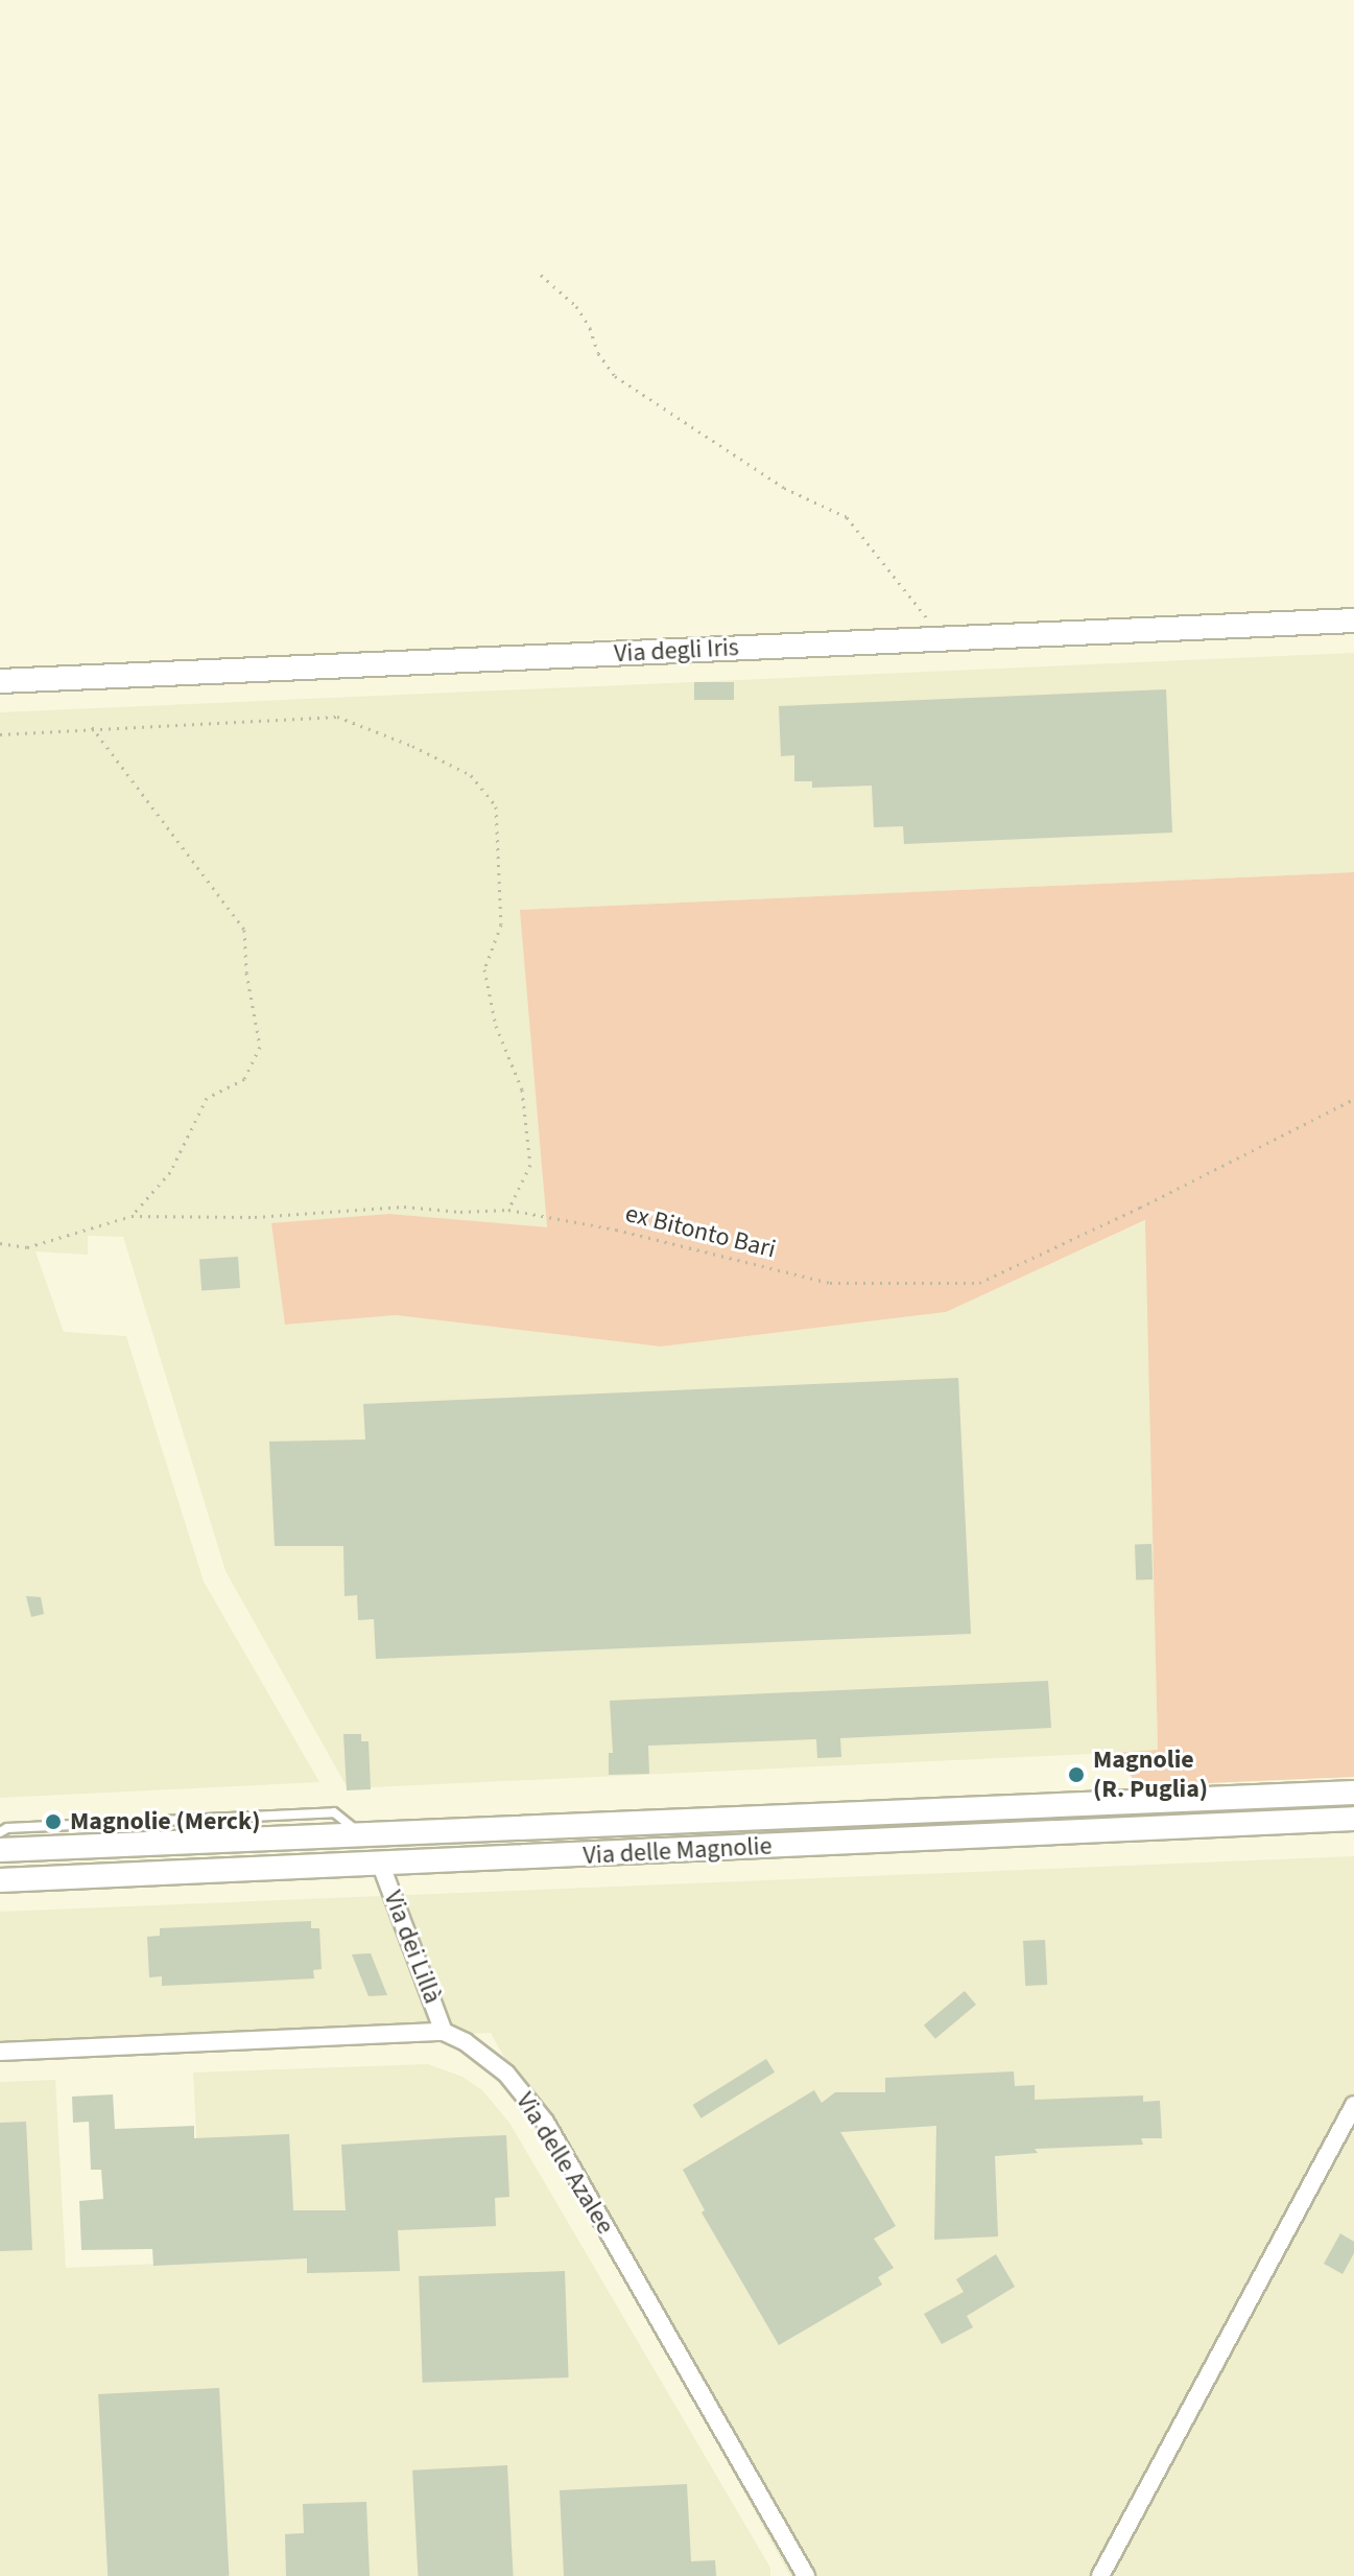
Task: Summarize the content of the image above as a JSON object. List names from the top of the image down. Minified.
{"streets":{"street":["Via degli Iris","Via delle Magnolie","Via dei Lillà","Via delle Azalee"],"path":["ex Bitonto Bari"]},"crossings":[["Via delle Magnolie","Via dei Lillà"],["Via dei Lillà","Via delle Azalee"]],"places":["Magnolie (R. Puglia)","Magnolie (Merck)"]}
